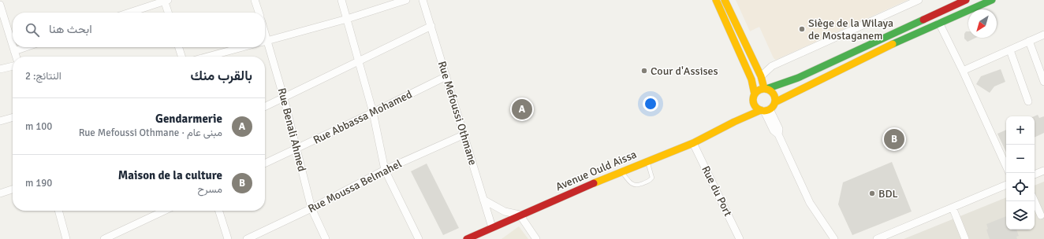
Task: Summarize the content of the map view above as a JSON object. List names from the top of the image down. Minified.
{"streets":{"main road":["Avenue Ould Aissa"],"street":["Rue Mefoussi Othmane","Rue Abbassa Mohamed","Rue Benali Ahmed","Rue Moussa Belmahel","Rue du Port"]},"crossings":[["Rue Mefoussi Othmane","Rue Abbassa Mohamed"],["Rue Mefoussi Othmane","Avenue Ould Aissa"],["Rue Mefoussi Othmane","Rue Moussa Belmahel"],["Rue Abbassa Mohamed","Rue Benali Ahmed"],["Rue Benali Ahmed","Rue Moussa Belmahel"],["Avenue Ould Aissa","Rue du Port"]],"places":["Siège de la Wilaya de Mostaganem","Cour d'Assises","BDL"],"north":"bottom left","page":{"search":"ابحث هنا","heading":["بالقرب منك","النتائج: 2"],"pins":["A","B"],"list":[{"mark":"A","name":"Gendarmerie","note":"مبنى عام · Rue Mefoussi Othmane","value":"100 m"},{"mark":"B","name":"Maison de la culture","note":"مسرح","value":"190 m"}],"map_buttons":["+","−"]}}
